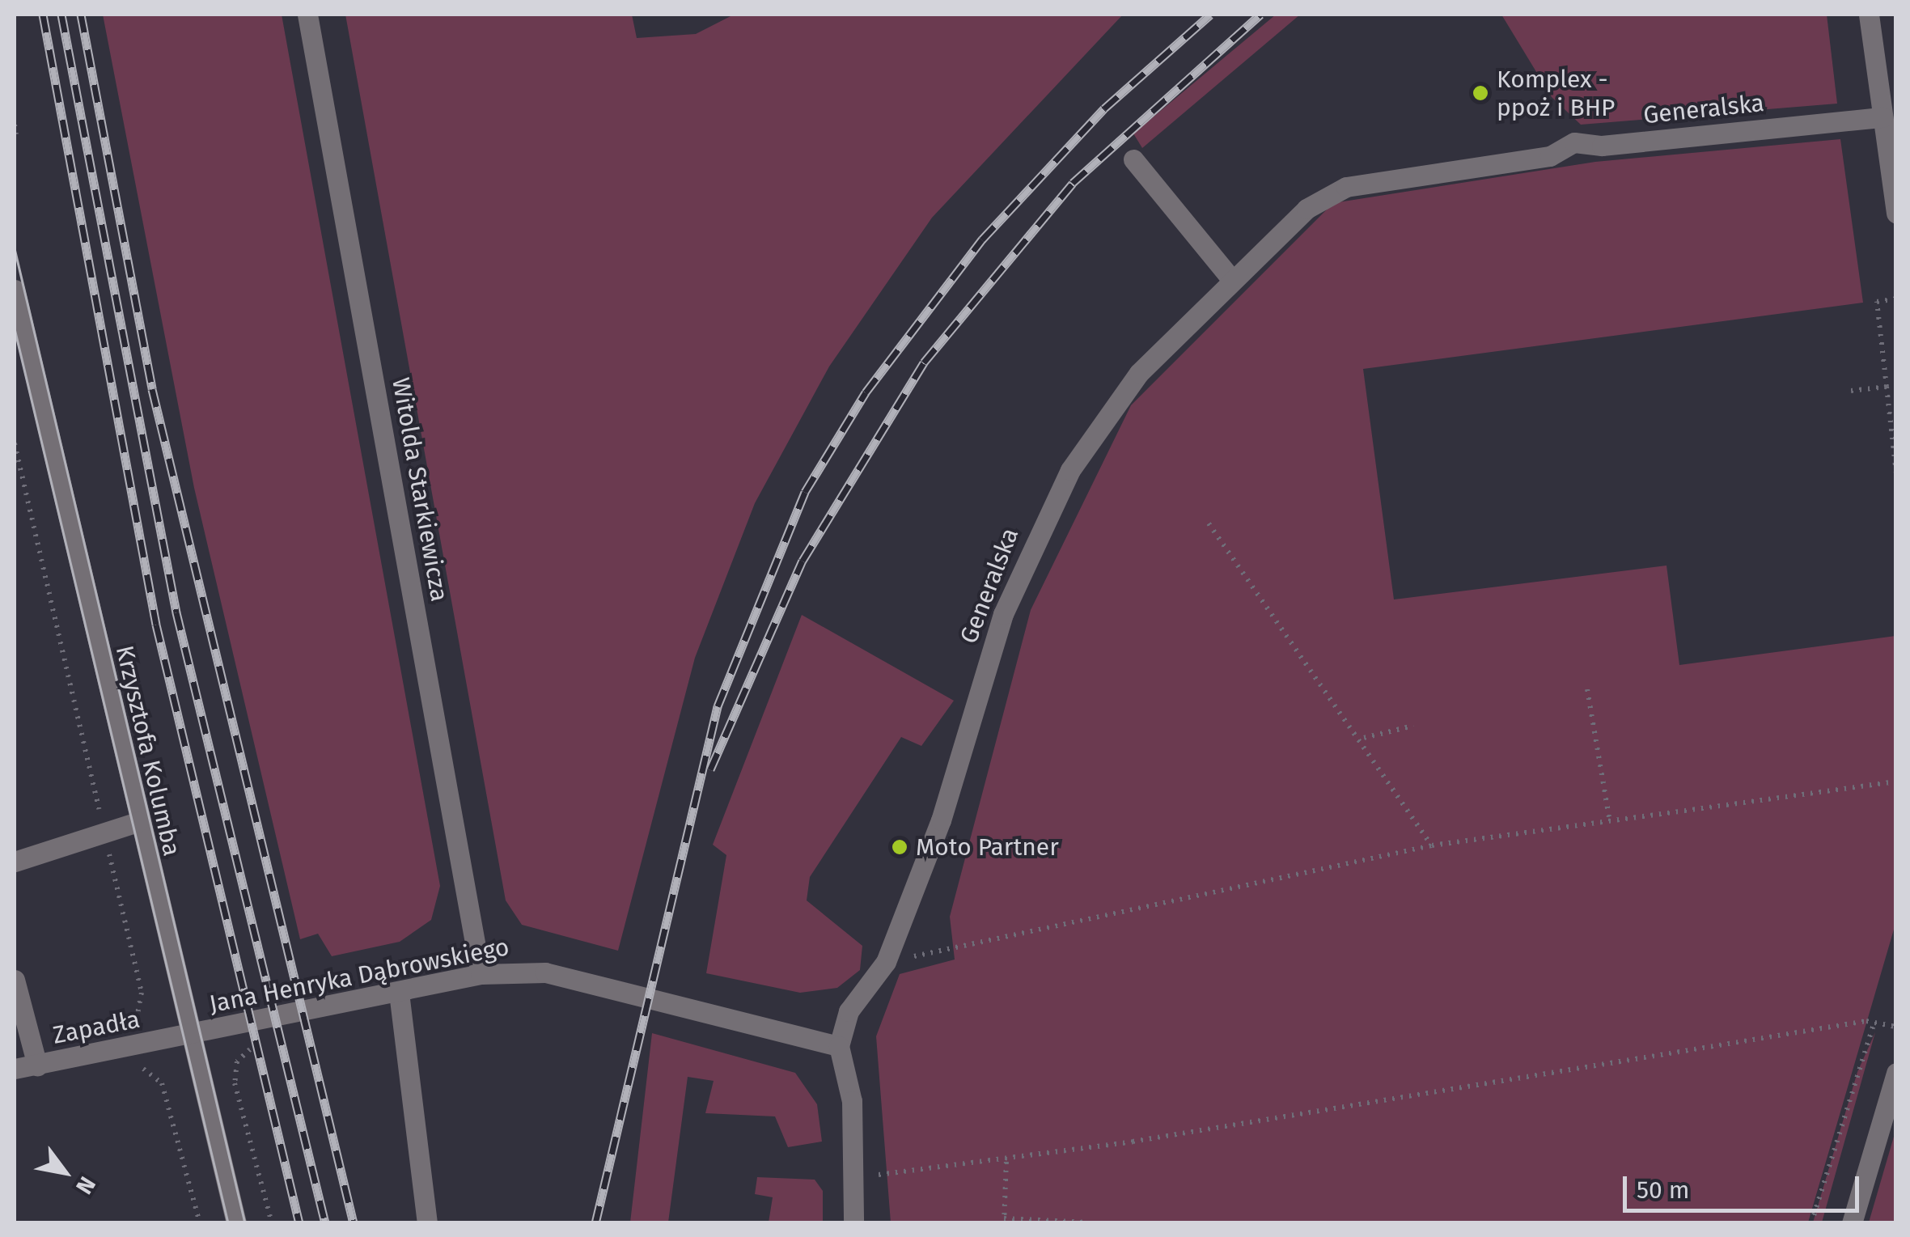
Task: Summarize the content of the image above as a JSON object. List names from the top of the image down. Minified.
{"streets":{"street":["Generalska","Witolda Starkiewicza","Krzysztofa Kolumba","Jana Henryka Dąbrowskiego","Zapadła"]},"crossings":[["Generalska","Jana Henryka Dąbrowskiego"],["Witolda Starkiewicza","Jana Henryka Dąbrowskiego"],["Krzysztofa Kolumba","Jana Henryka Dąbrowskiego"],["Krzysztofa Kolumba","Zapadła"],["Jana Henryka Dąbrowskiego","Zapadła"]],"places":["Komplex - ppoż i BHP","Moto Partner"],"scale_bar":"50 m","north":"bottom right"}
